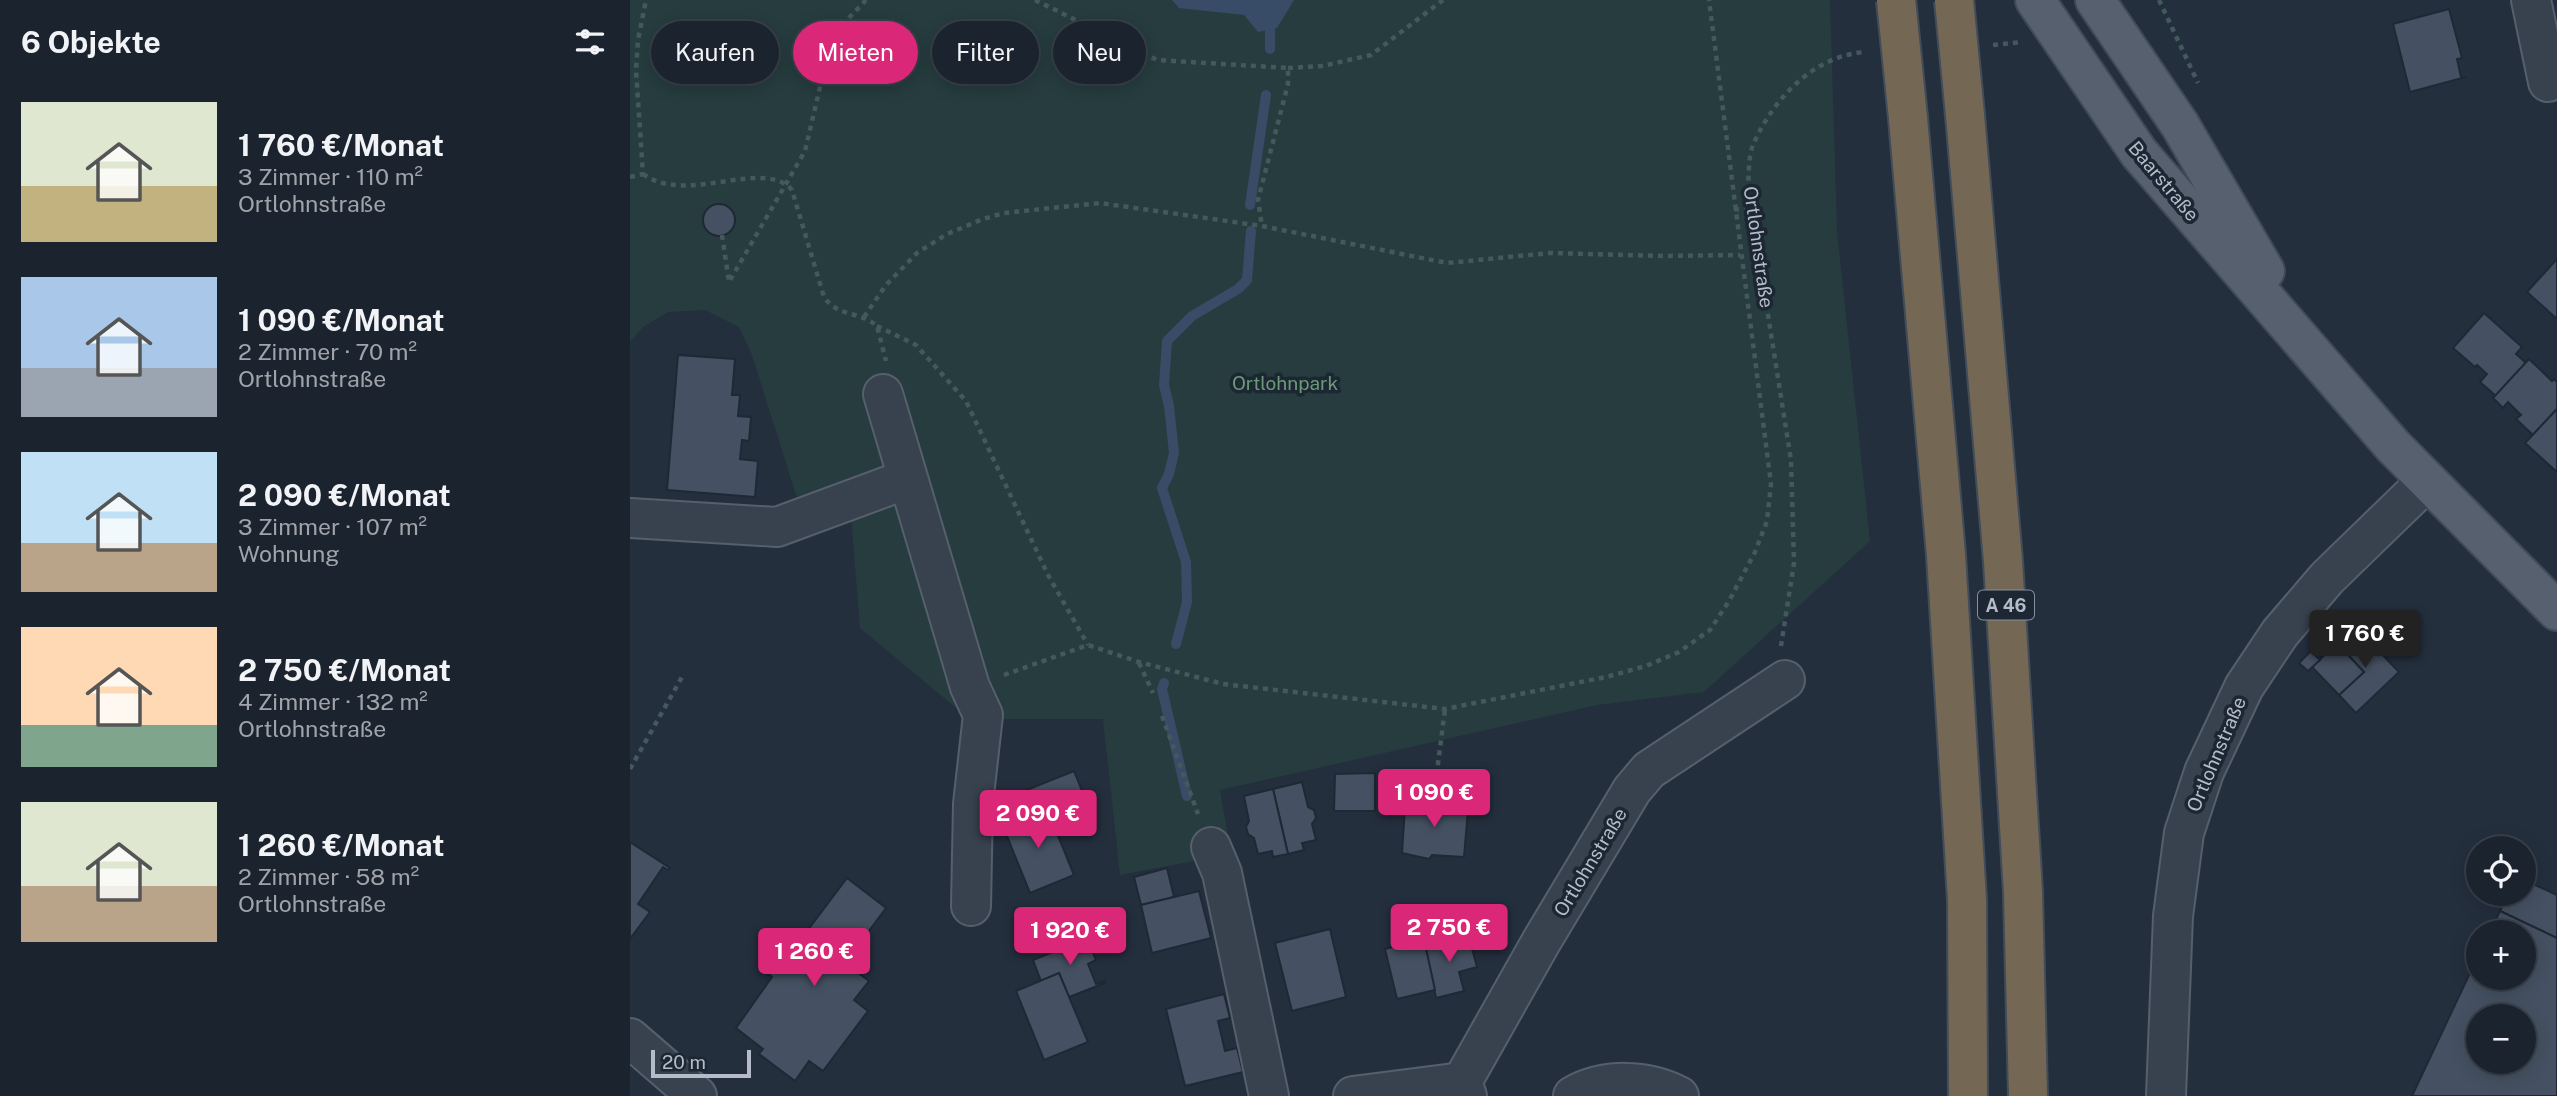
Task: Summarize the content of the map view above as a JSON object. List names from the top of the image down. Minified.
{"streets":{"highway":["A 46"],"main road":["Baarstraße"],"street":["Ortlohnstraße"]},"crossings":[["Baarstraße","Ortlohnstraße"]],"parks":["Ortlohnpark"],"scale_bar":"20 m","page":{"heading":"6 Objekte","chip":["Kaufen","Mieten","Filter","Neu"],"list":[{"name":"1 760 €/Monat","note":"3 Zimmer · 110 m² · Ortlohnstraße"},{"name":"1 090 €/Monat","note":"2 Zimmer · 70 m² · Ortlohnstraße"},{"name":"2 090 €/Monat","note":"3 Zimmer · 107 m² · Wohnung"},{"name":"2 750 €/Monat","note":"4 Zimmer · 132 m² · Ortlohnstraße"},{"name":"1 260 €/Monat","note":"2 Zimmer · 58 m² · Ortlohnstraße"}],"price":["1 760 €","1 090 €","2 090 €","2 750 €","1 920 €","1 260 €"],"map_buttons":["+","−"],"scale":"20 m"}}
